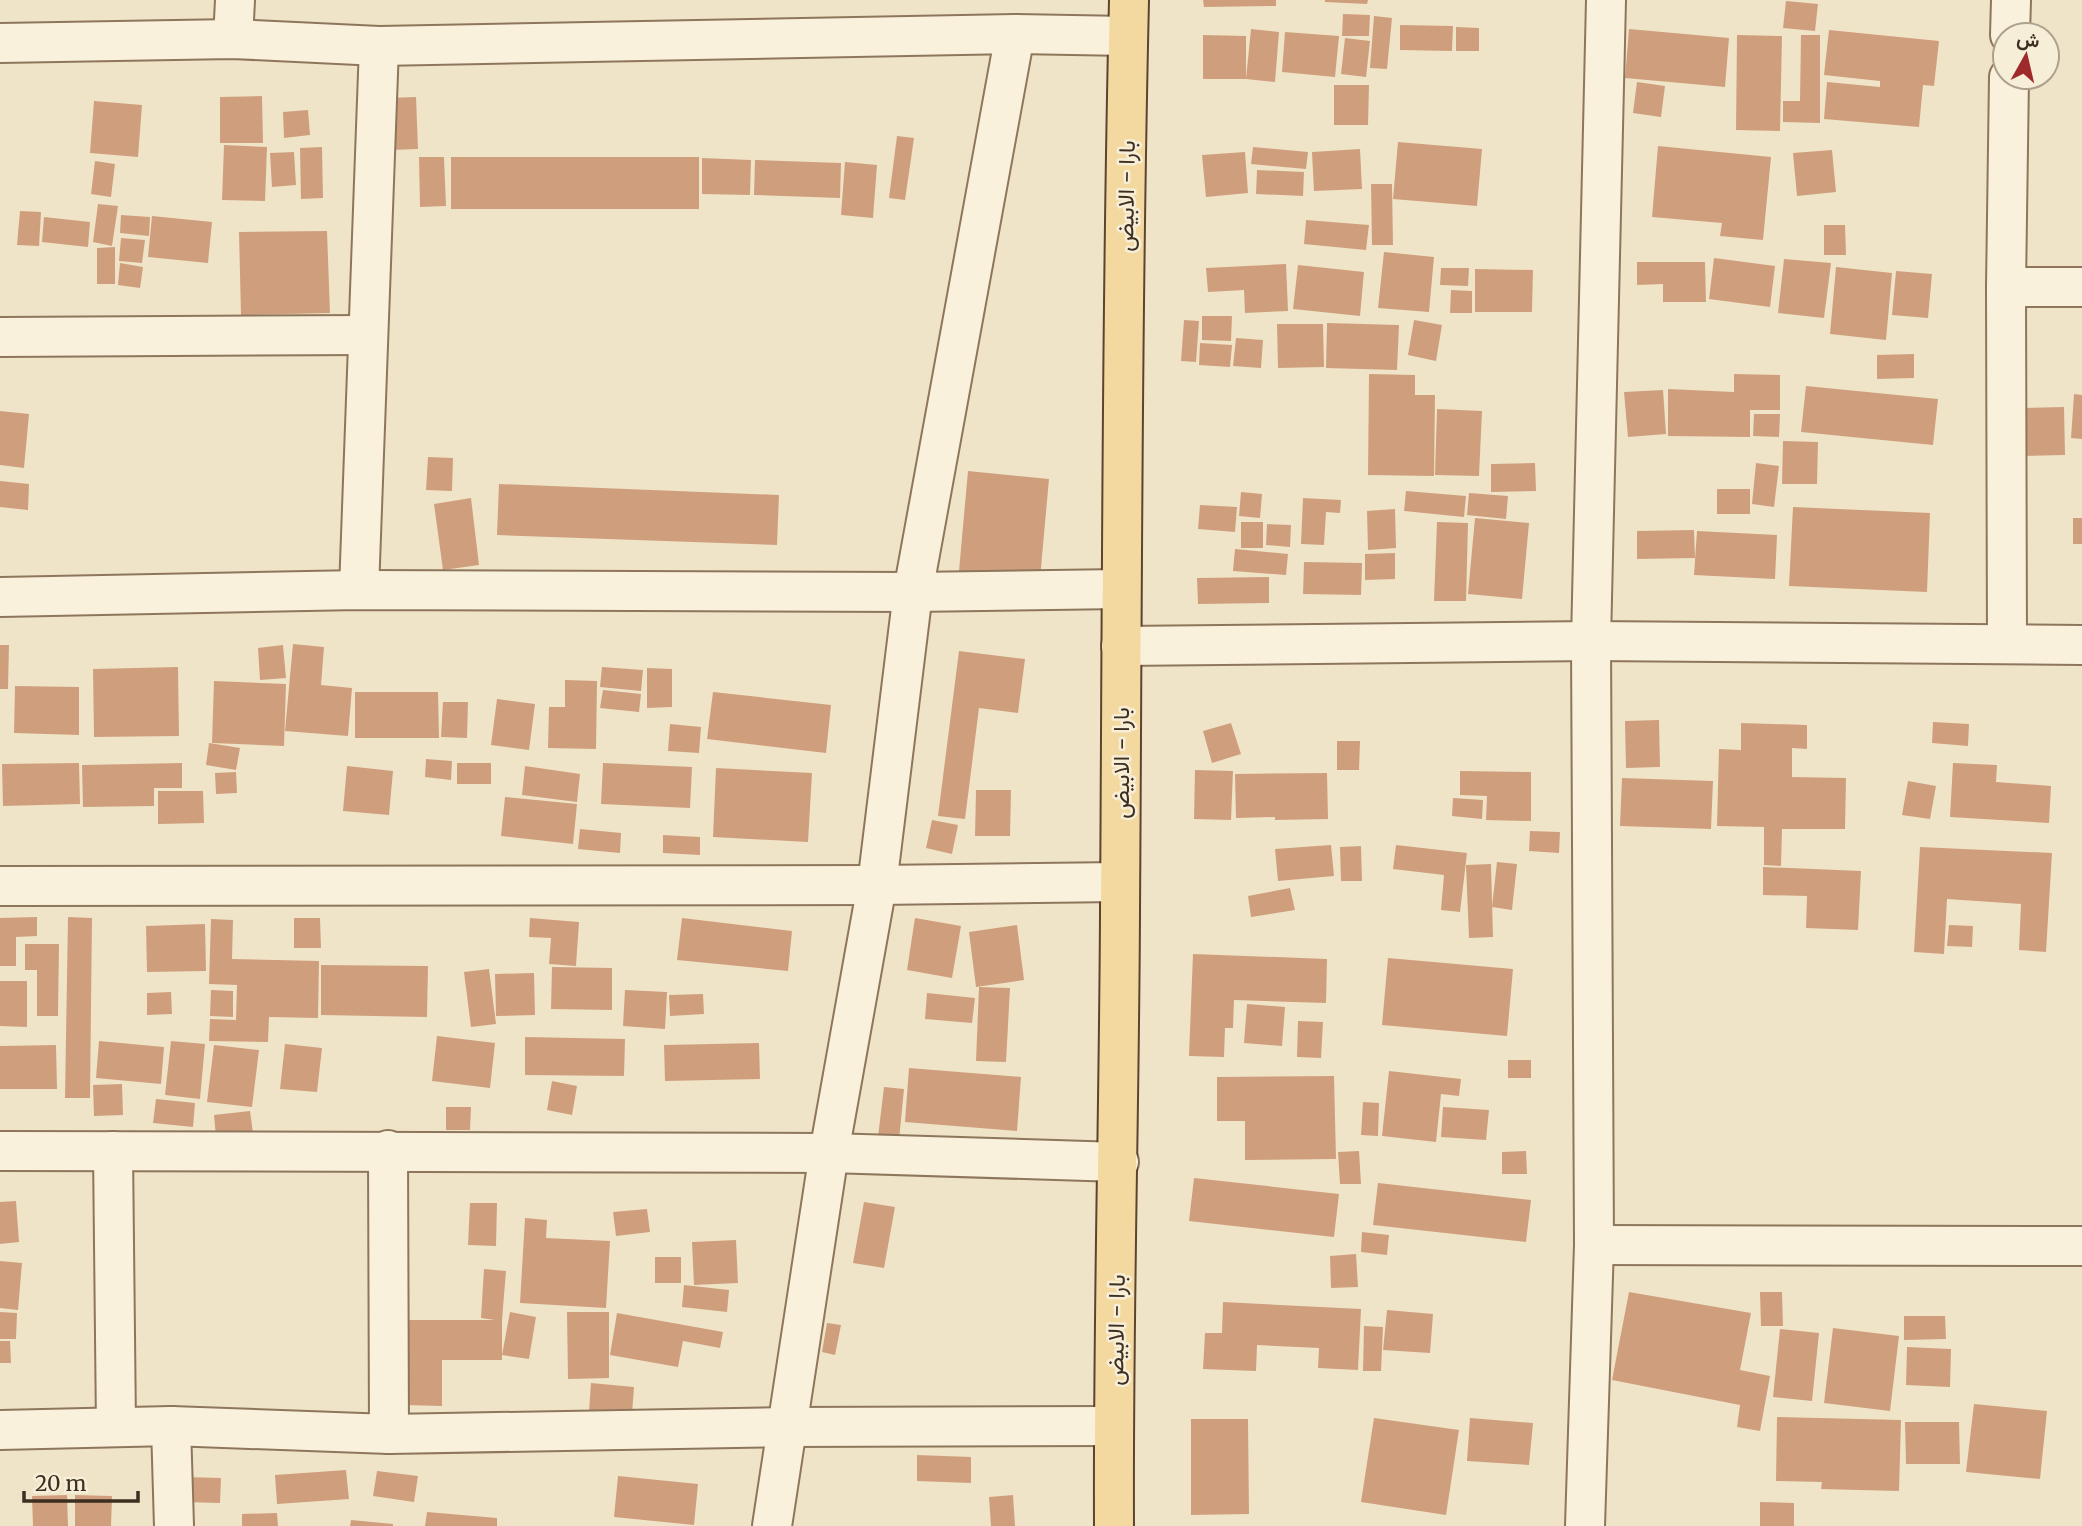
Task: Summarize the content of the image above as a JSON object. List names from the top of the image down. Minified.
{"streets":{"main road":["بارا - الابيض"]},"scale_bar":"20 m","north":"top"}
